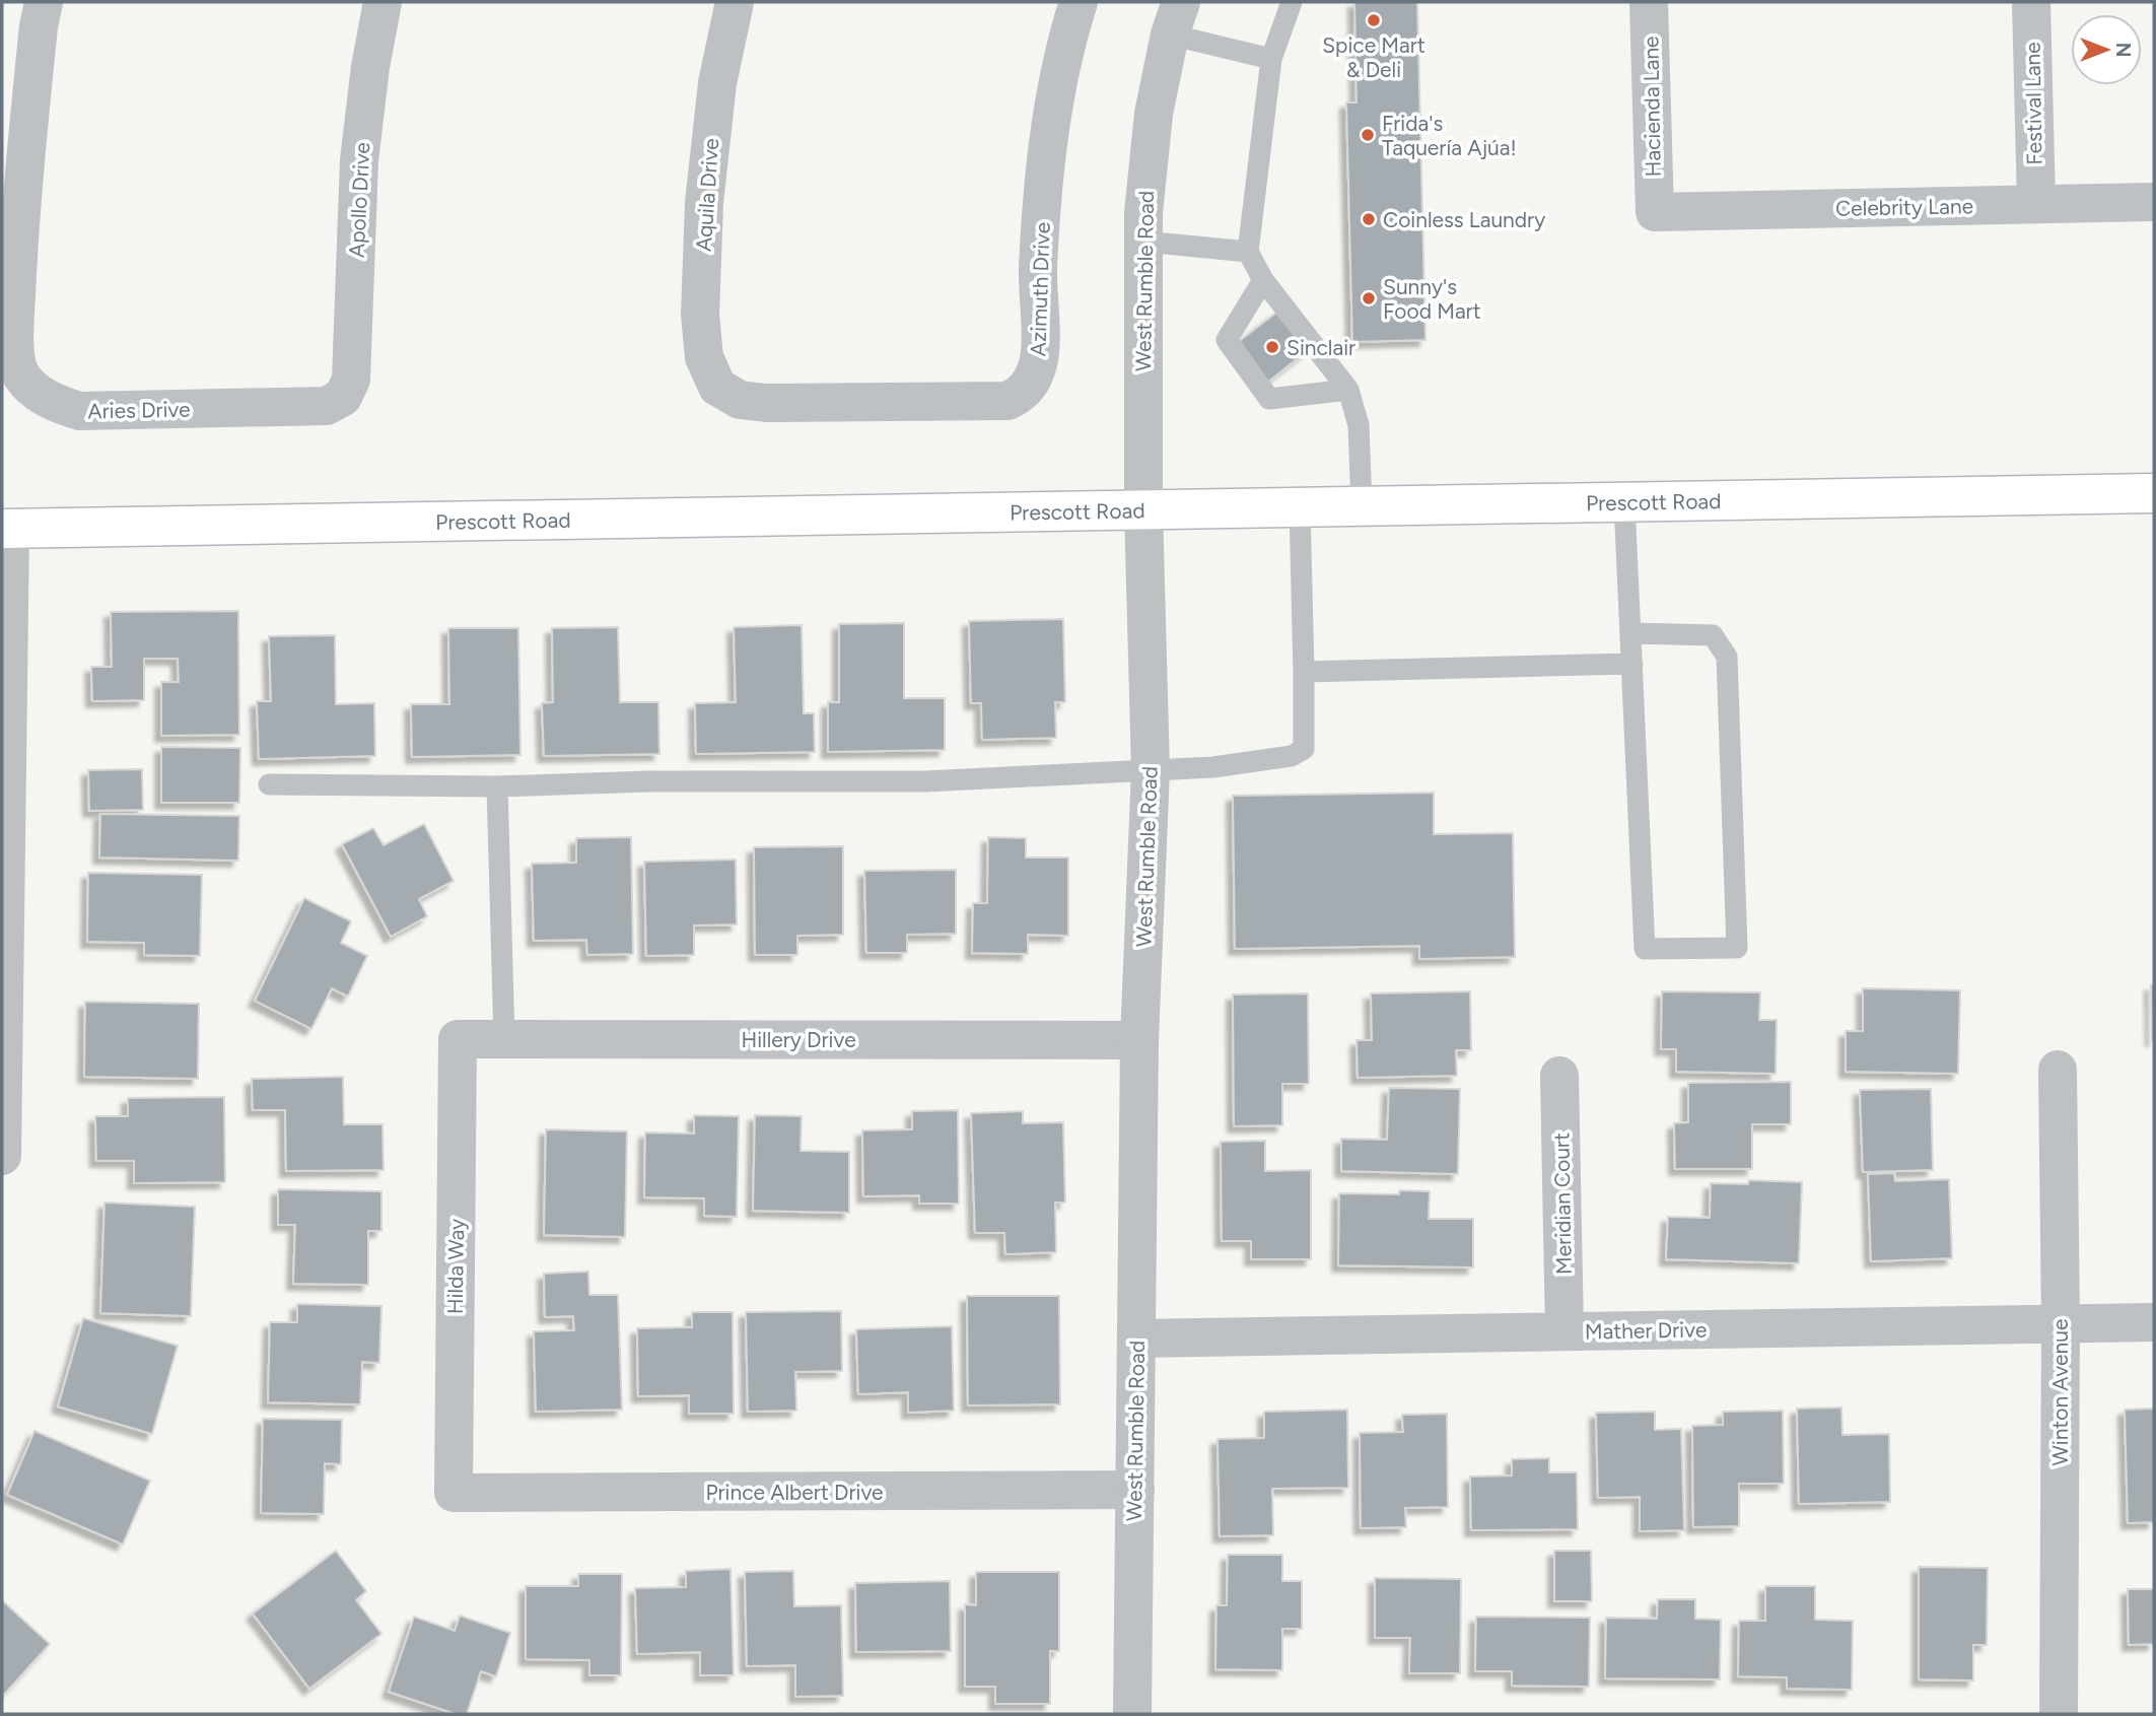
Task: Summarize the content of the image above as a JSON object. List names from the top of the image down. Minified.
{"streets":{"main road":["Prescott Road"],"street":["Festival Lane","Hacienda Lane","Aquila Drive","Apollo Drive","Celebrity Lane","West Rumble Road","Azimuth Drive","Aries Drive","Hillery Drive","Meridian Court","Hilda Way","Mather Drive","Winton Avenue","Prince Albert Drive"]},"crossings":[["Festival Lane","Celebrity Lane"],["Hacienda Lane","Celebrity Lane"],["Aquila Drive","Azimuth Drive"],["Apollo Drive","Aries Drive"],["West Rumble Road","Prescott Road"],["West Rumble Road","Hillery Drive"],["West Rumble Road","Mather Drive"],["West Rumble Road","Prince Albert Drive"],["Hillery Drive","Hilda Way"],["Meridian Court","Mather Drive"],["Hilda Way","Prince Albert Drive"],["Mather Drive","Winton Avenue"]],"places":["Spice Mart & Deli","Frida's Taquería Ajúa!","Coinless Laundry","Sunny's Food Mart","Sinclair"],"north":"right"}
